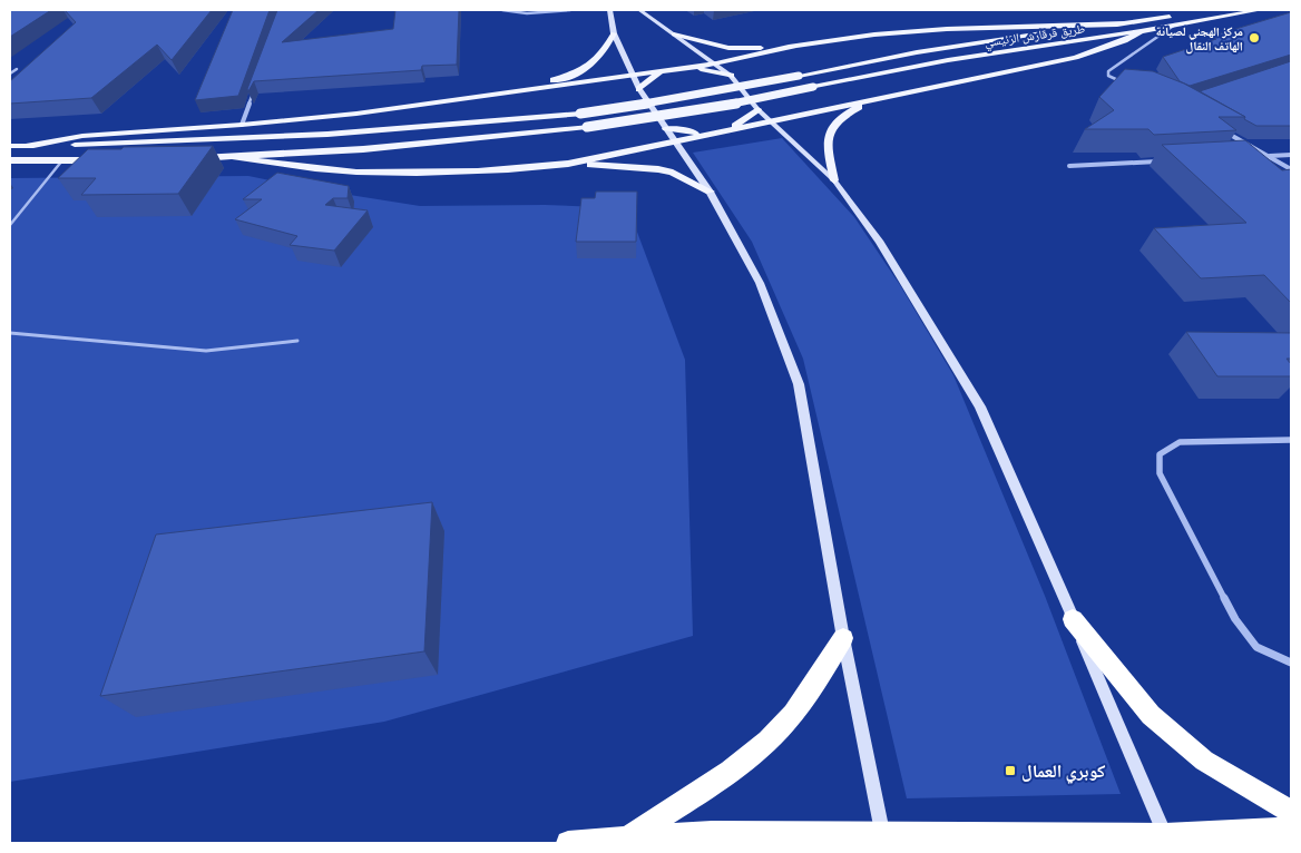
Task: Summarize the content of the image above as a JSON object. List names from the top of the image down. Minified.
{"streets":{"main road":["طريق قرقارش الرئيسي"]},"places":{"other":["مركز الهجني لصيانة الهاتف النقال"],"transit":["كوبري العمال"]}}
